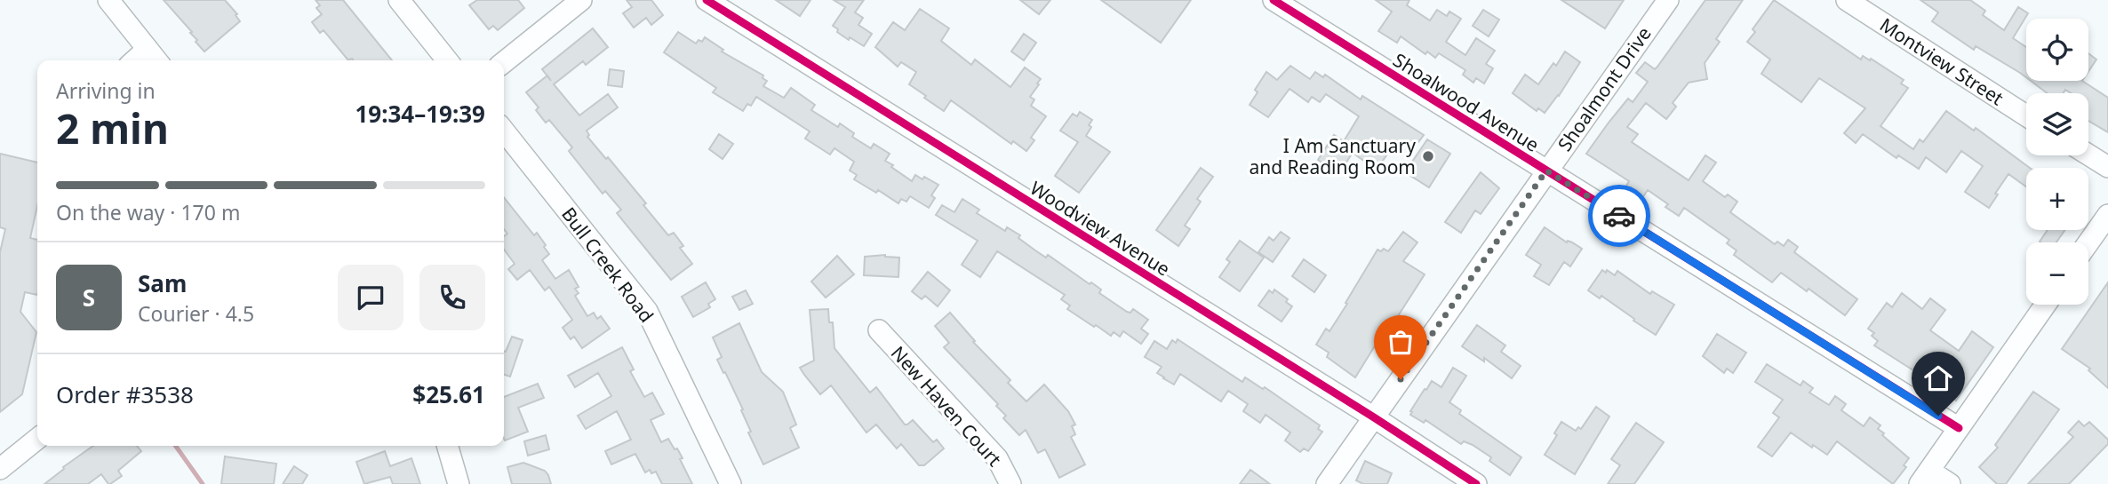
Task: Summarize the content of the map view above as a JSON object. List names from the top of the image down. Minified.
{"streets":{"street":["Montview Street","Shoalmont Drive","Shoalwood Avenue","Woodview Avenue","Bull Creek Road","New Haven Court"]},"crossings":[["Shoalmont Drive","Shoalwood Avenue"],["Shoalmont Drive","Woodview Avenue"]],"places":["I Am Sanctuary and Reading Room"],"page":{"map_buttons":["+","−"],"heading":["2 min","Arriving in","19:34–19:39"],"panel":["Sam","Courier · 4.5","Order #3538","$25.61"],"bar":"On the way · 170 m","round":"S"}}
